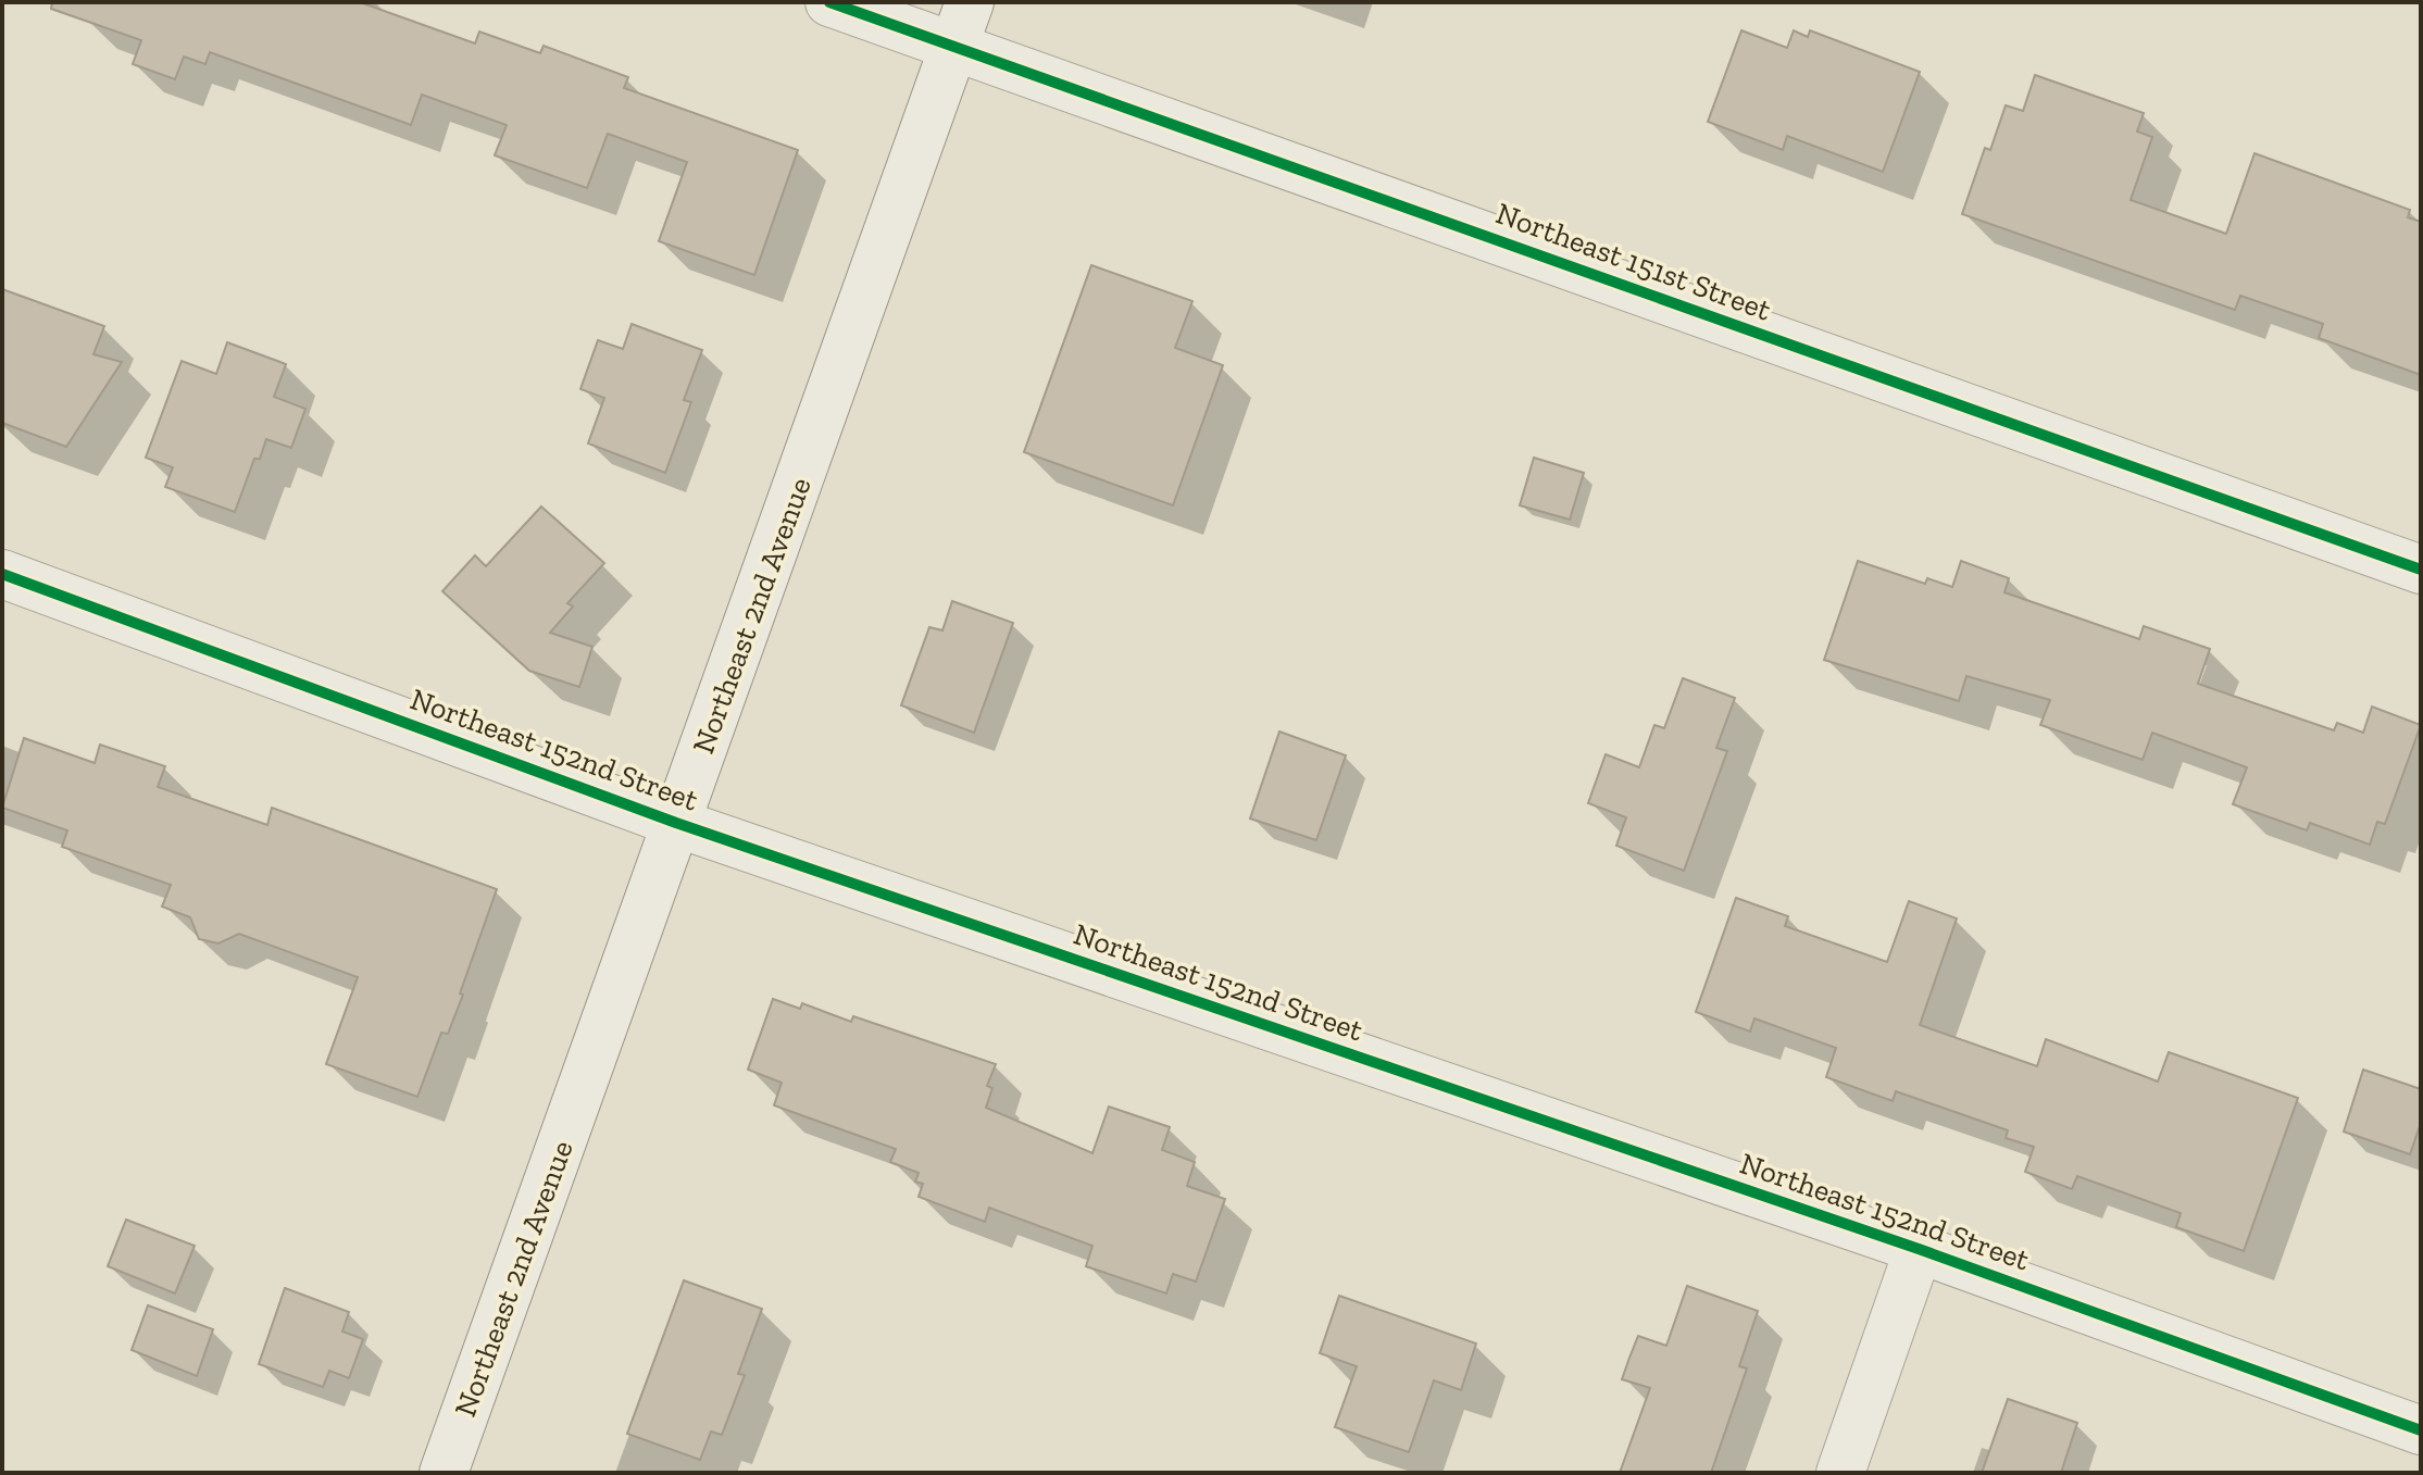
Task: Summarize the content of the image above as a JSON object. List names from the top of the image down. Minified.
{"streets":{"street":["Northeast 151st Street","Northeast 2nd Avenue","Northeast 152nd Street"]},"crossings":[["Northeast 151st Street","Northeast 2nd Avenue"],["Northeast 2nd Avenue","Northeast 152nd Street"]]}
